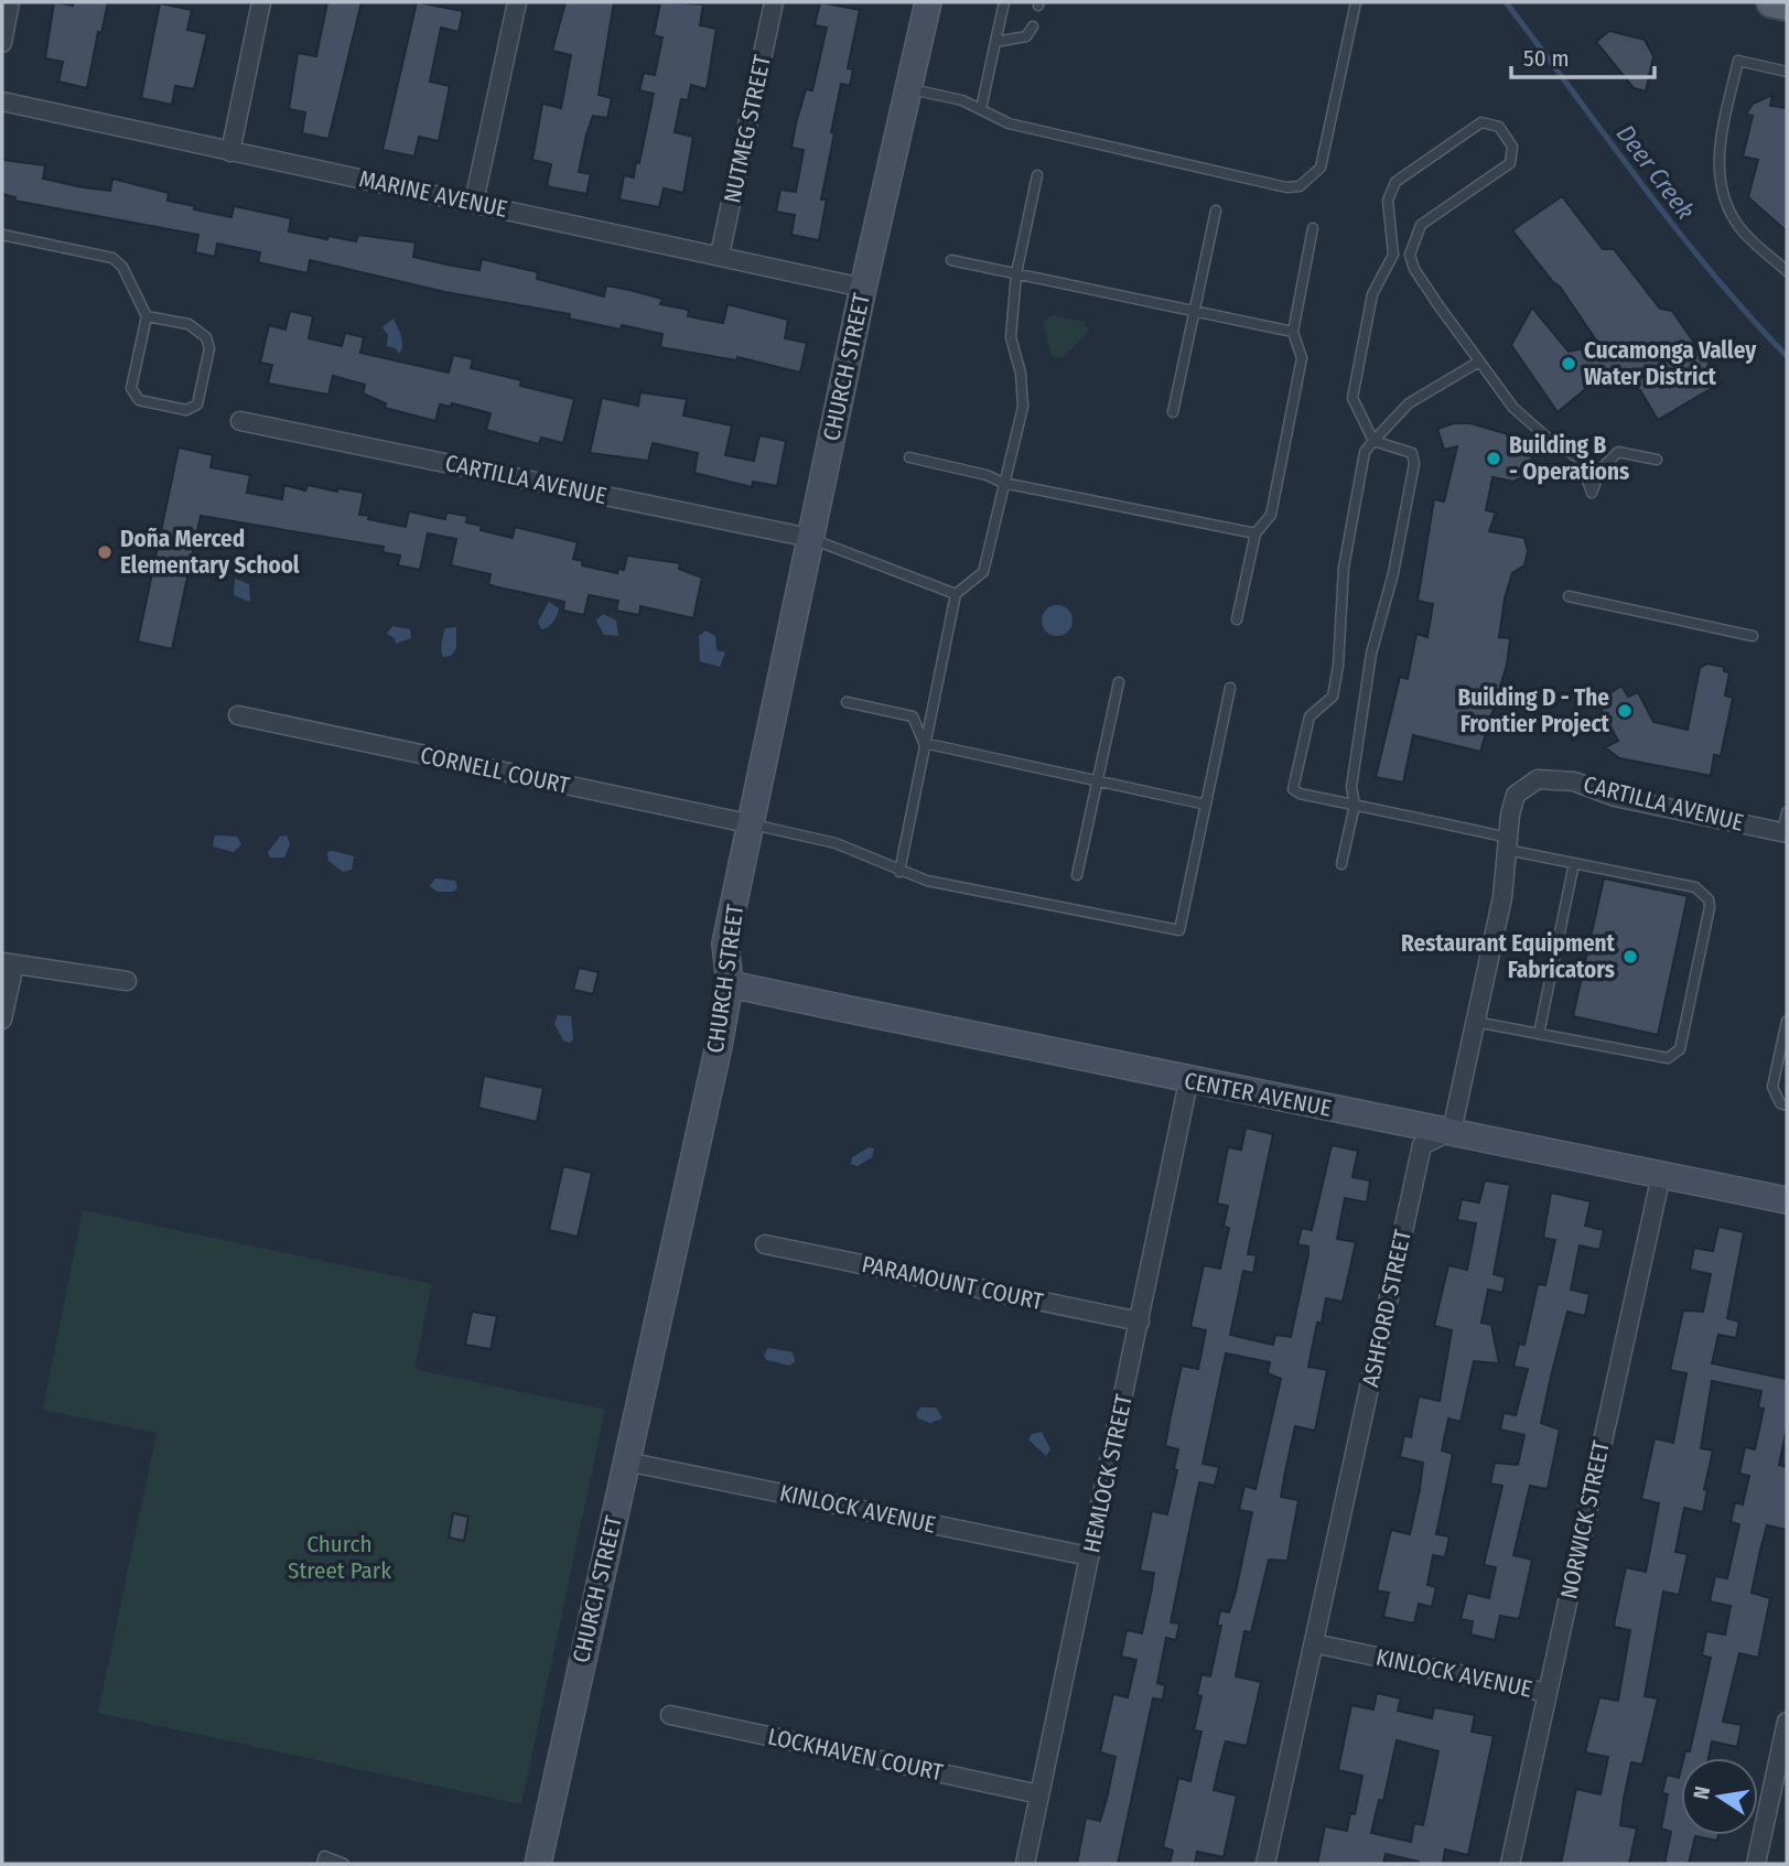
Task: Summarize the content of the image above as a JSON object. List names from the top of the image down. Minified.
{"streets":{"street":["NUTMEG STREET","MARINE AVENUE","CHURCH STREET","CARTILLA AVENUE","CORNELL COURT","CENTER AVENUE","PARAMOUNT COURT","ASHFORD STREET","HEMLOCK STREET","KINLOCK AVENUE","NORWICK STREET","LOCKHAVEN COURT"]},"crossings":[["NUTMEG STREET","MARINE AVENUE"],["MARINE AVENUE","CHURCH STREET"],["CHURCH STREET","CARTILLA AVENUE"],["CHURCH STREET","CORNELL COURT"],["CHURCH STREET","CENTER AVENUE"],["CHURCH STREET","KINLOCK AVENUE"],["CENTER AVENUE","ASHFORD STREET"],["CENTER AVENUE","HEMLOCK STREET"],["CENTER AVENUE","NORWICK STREET"],["PARAMOUNT COURT","HEMLOCK STREET"],["ASHFORD STREET","KINLOCK AVENUE"],["HEMLOCK STREET","KINLOCK AVENUE"],["HEMLOCK STREET","LOCKHAVEN COURT"],["KINLOCK AVENUE","NORWICK STREET"]],"water":["Deer Creek"],"parks":["Church Street Park"],"places":["Cucamonga Valley Water District","Building B - Operations","Doña Merced Elementary School","Building D - The Frontier Project","Restaurant Equipment Fabricators"],"scale_bar":"50 m","north":"left"}
